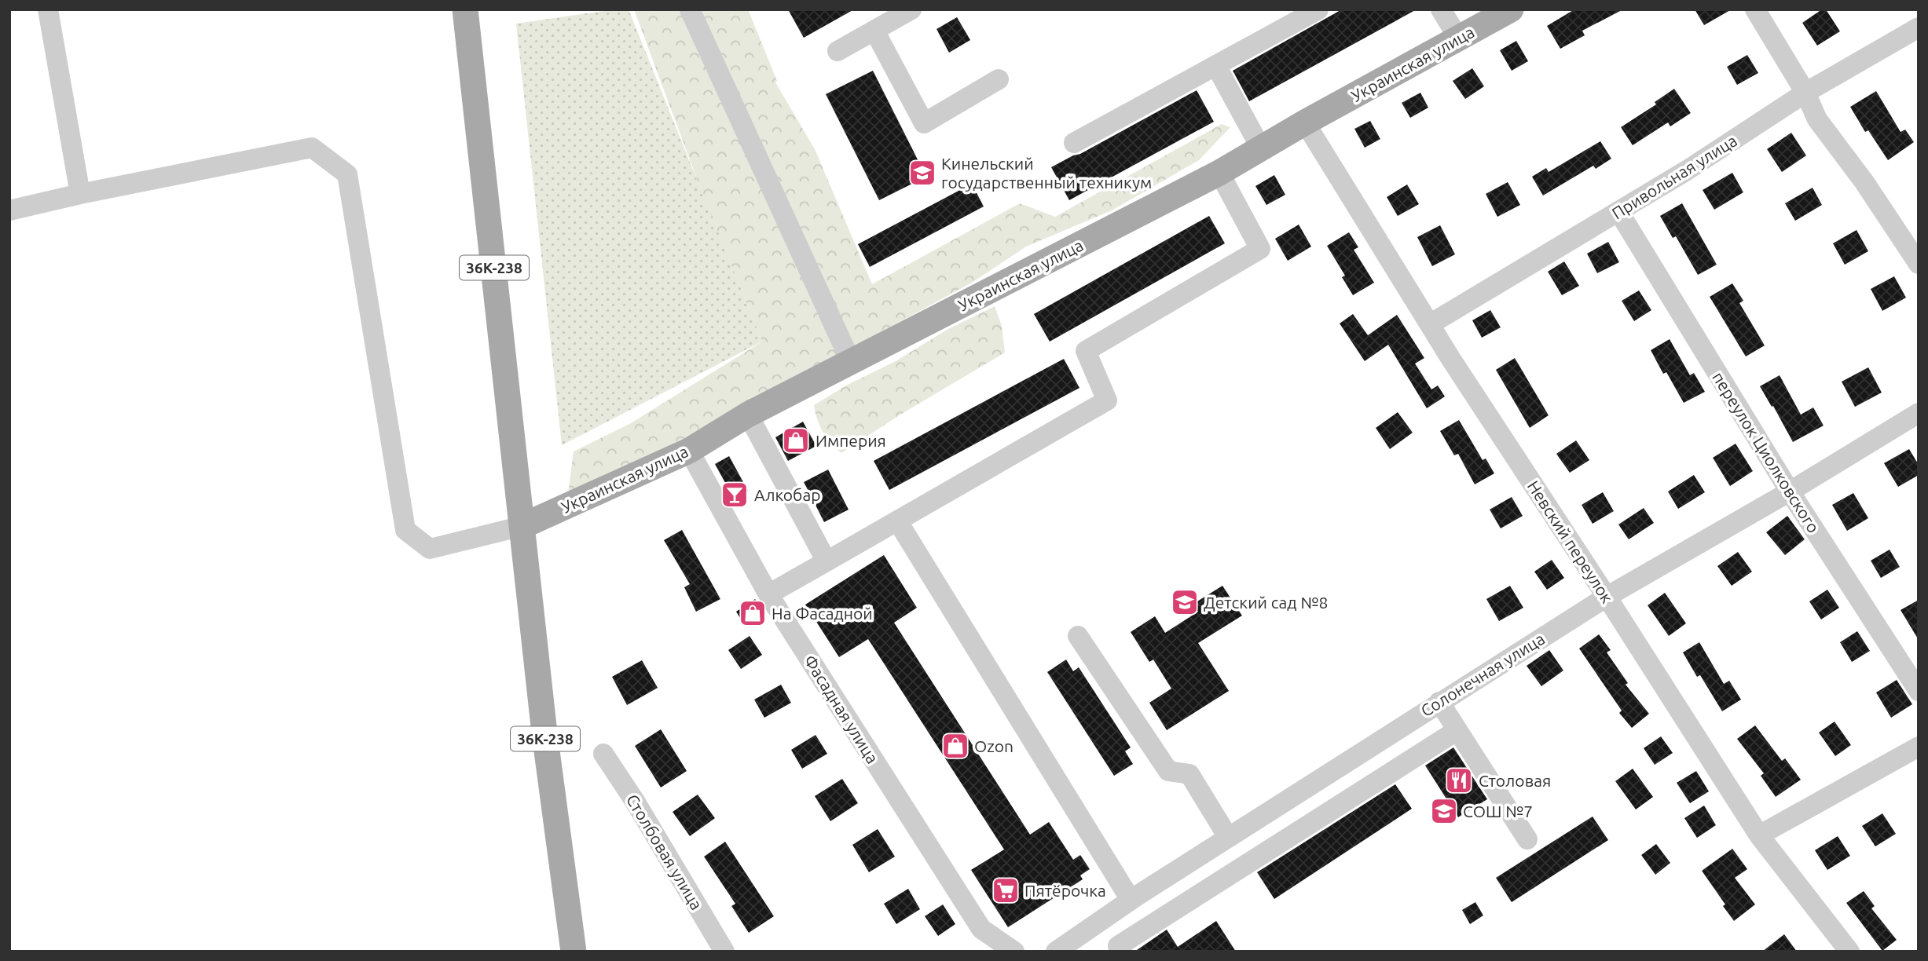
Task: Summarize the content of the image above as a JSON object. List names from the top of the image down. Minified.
{"streets":{"main road":["Украинская улица","36К-238"],"street":["Привольная улица","переулок Циолковского","Невский переулок","Солонечная улица","Фасадная улица","Столбовая улица"]},"crossings":[["Украинская улица","36К-238"],["Украинская улица","Невский переулок"],["Украинская улица","Фасадная улица"],["Привольная улица","переулок Циолковского"],["Привольная улица","Невский переулок"],["переулок Циолковского","Солонечная улица"],["Невский переулок","Солонечная улица"]],"places":{"school or university":["Кинельский государственный техникум","Детский сад №8","СОШ №7"],"shop":["Империя","На Фасадной","Ozon"],"bar":["Алкобар"],"restaurant":["Столовая"],"supermarket":["Пятёрочка"]}}
